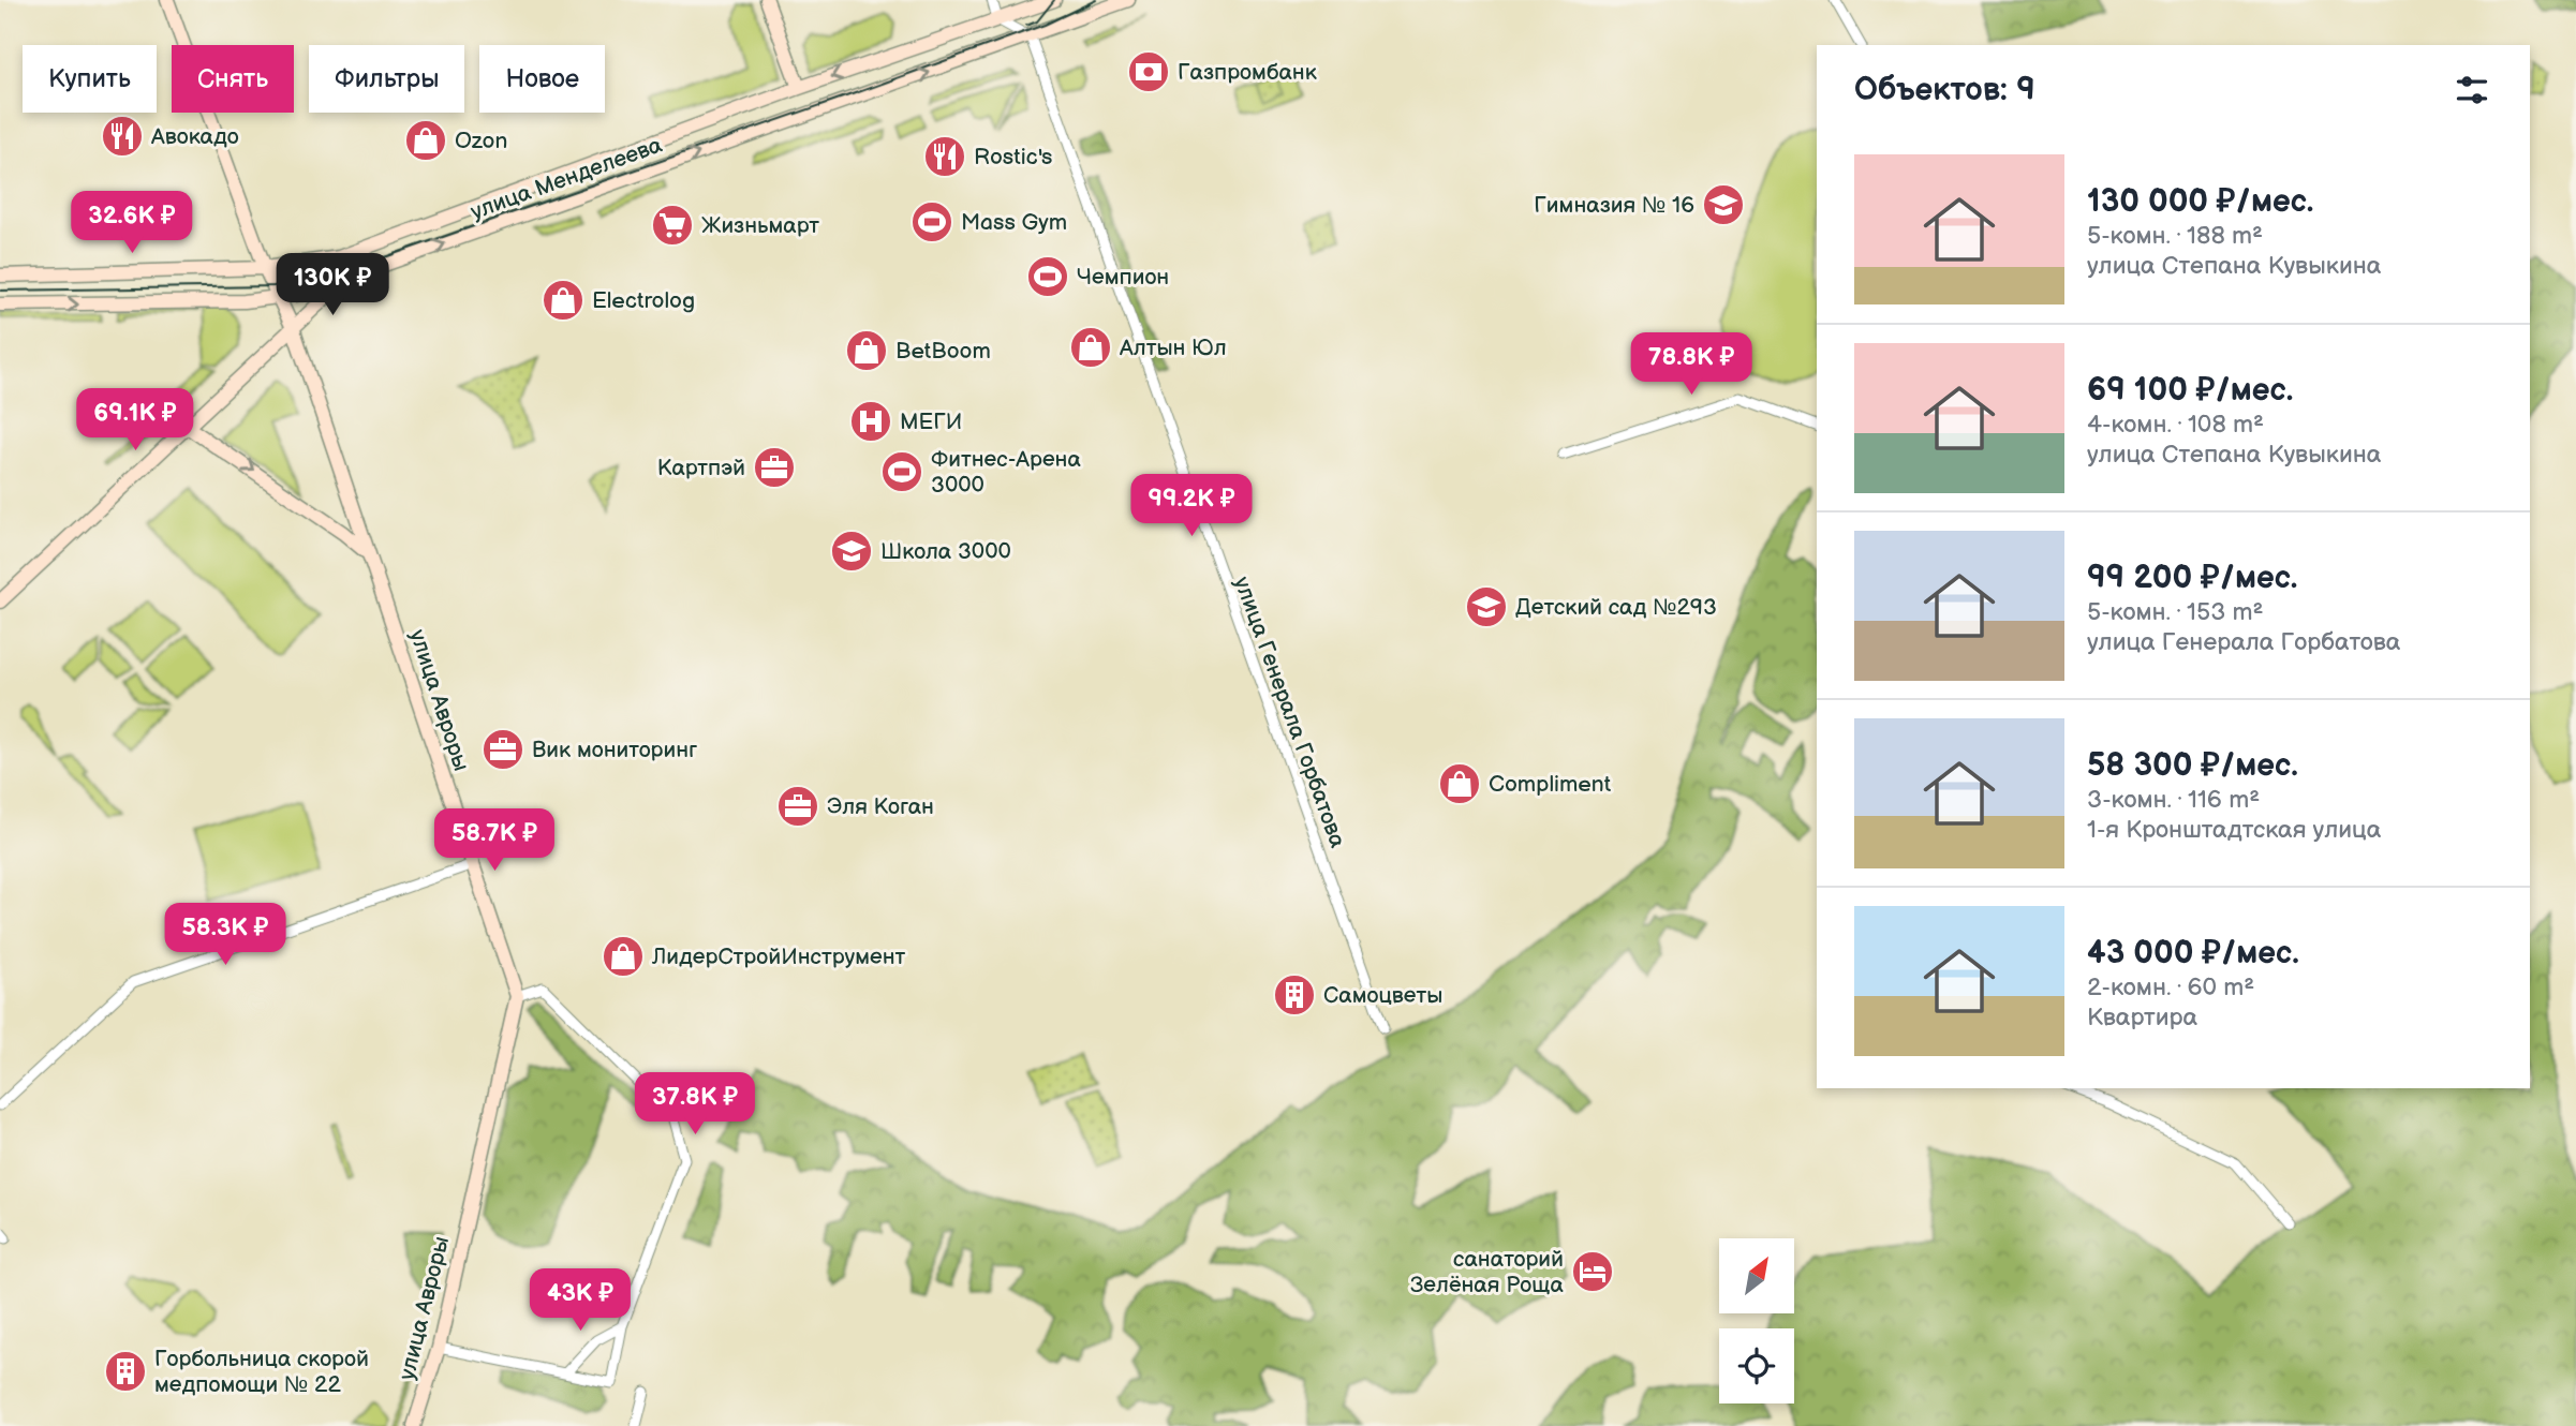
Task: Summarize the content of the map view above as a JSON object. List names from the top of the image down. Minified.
{"streets":{"main road":["улица Менделеева","улица Авроры"],"street":["улица Генерала Горбатова"]},"crossings":[["улица Менделеева","улица Авроры"],["улица Менделеева","улица Генерала Горбатова"]],"places":{"bank":["Газпромбанк"],"restaurant":["Авокадо","Rostic's"],"shop":["Ozon","Electrolog","Алтын Юл","BetBoom","Compliment","ЛидерСтройИнструмент"],"school or university":["Гимназия № 16","Школа 3000","Детский сад №293"],"sports":["Mass Gym","Чемпион","Фитнес-Арена 3000"],"supermarket":["Жизньмарт"],"hospital":["МЕГИ"],"office":["Картпэй","Вик мониторинг","Эля Коган"],"building":["Самоцветы","Горбольница скорой медпомощи № 22"],"hotel":["санаторий Зелёная Роща"]},"north":"top right","page":{"chip":["Купить","Снять","Фильтры","Новое"],"heading":"Объектов: 9","list":[{"name":"130 000 ₽/мес.","note":"5-комн. · 188 m² · улица Степана Кувыкина"},{"name":"69 100 ₽/мес.","note":"4-комн. · 108 m² · улица Степана Кувыкина"},{"name":"99 200 ₽/мес.","note":"5-комн. · 153 m² · улица Генерала Горбатова"},{"name":"58 300 ₽/мес.","note":"3-комн. · 116 m² · 1-я Кронштадтская улица"},{"name":"43 000 ₽/мес.","note":"2-комн. · 60 m² · Квартира"}],"price":["32.6K ₽","130K ₽","78.8K ₽","69.1K ₽","99.2K ₽","58.7K ₽","58.3K ₽","37.8K ₽","43K ₽"]}}
